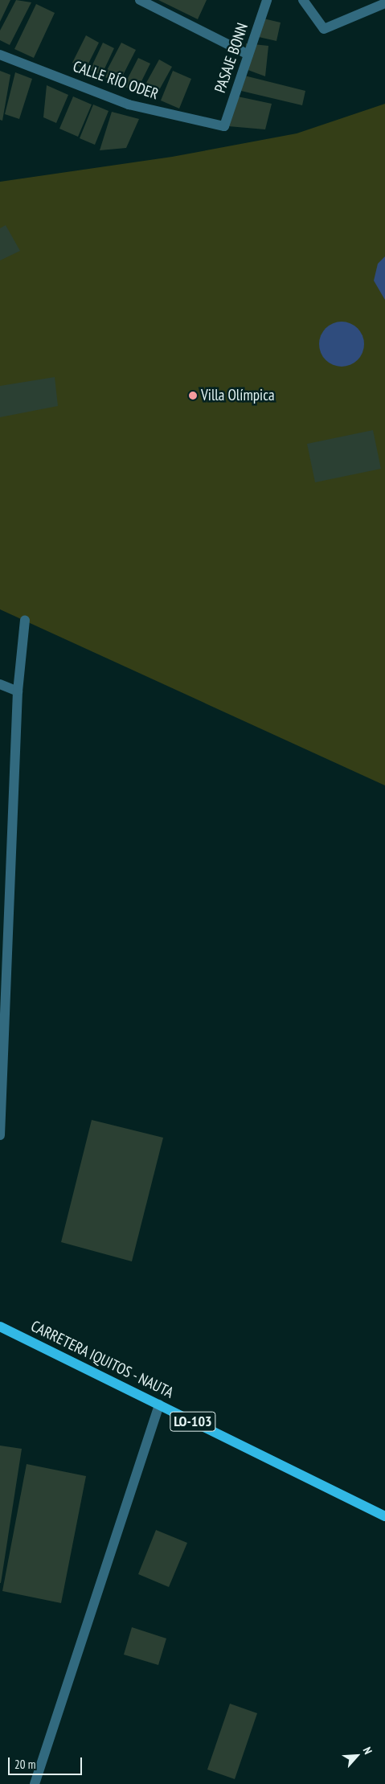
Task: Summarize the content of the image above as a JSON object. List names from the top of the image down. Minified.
{"streets":{"main road":["CARRETERA IQUITOS - NAUTA","LO-103"],"street":["PASAJE BONN","CALLE RÍO ODER"]},"crossings":[["PASAJE BONN","CALLE RÍO ODER"]],"places":["Villa Olímpica"],"scale_bar":"20 m","north":"top right"}
